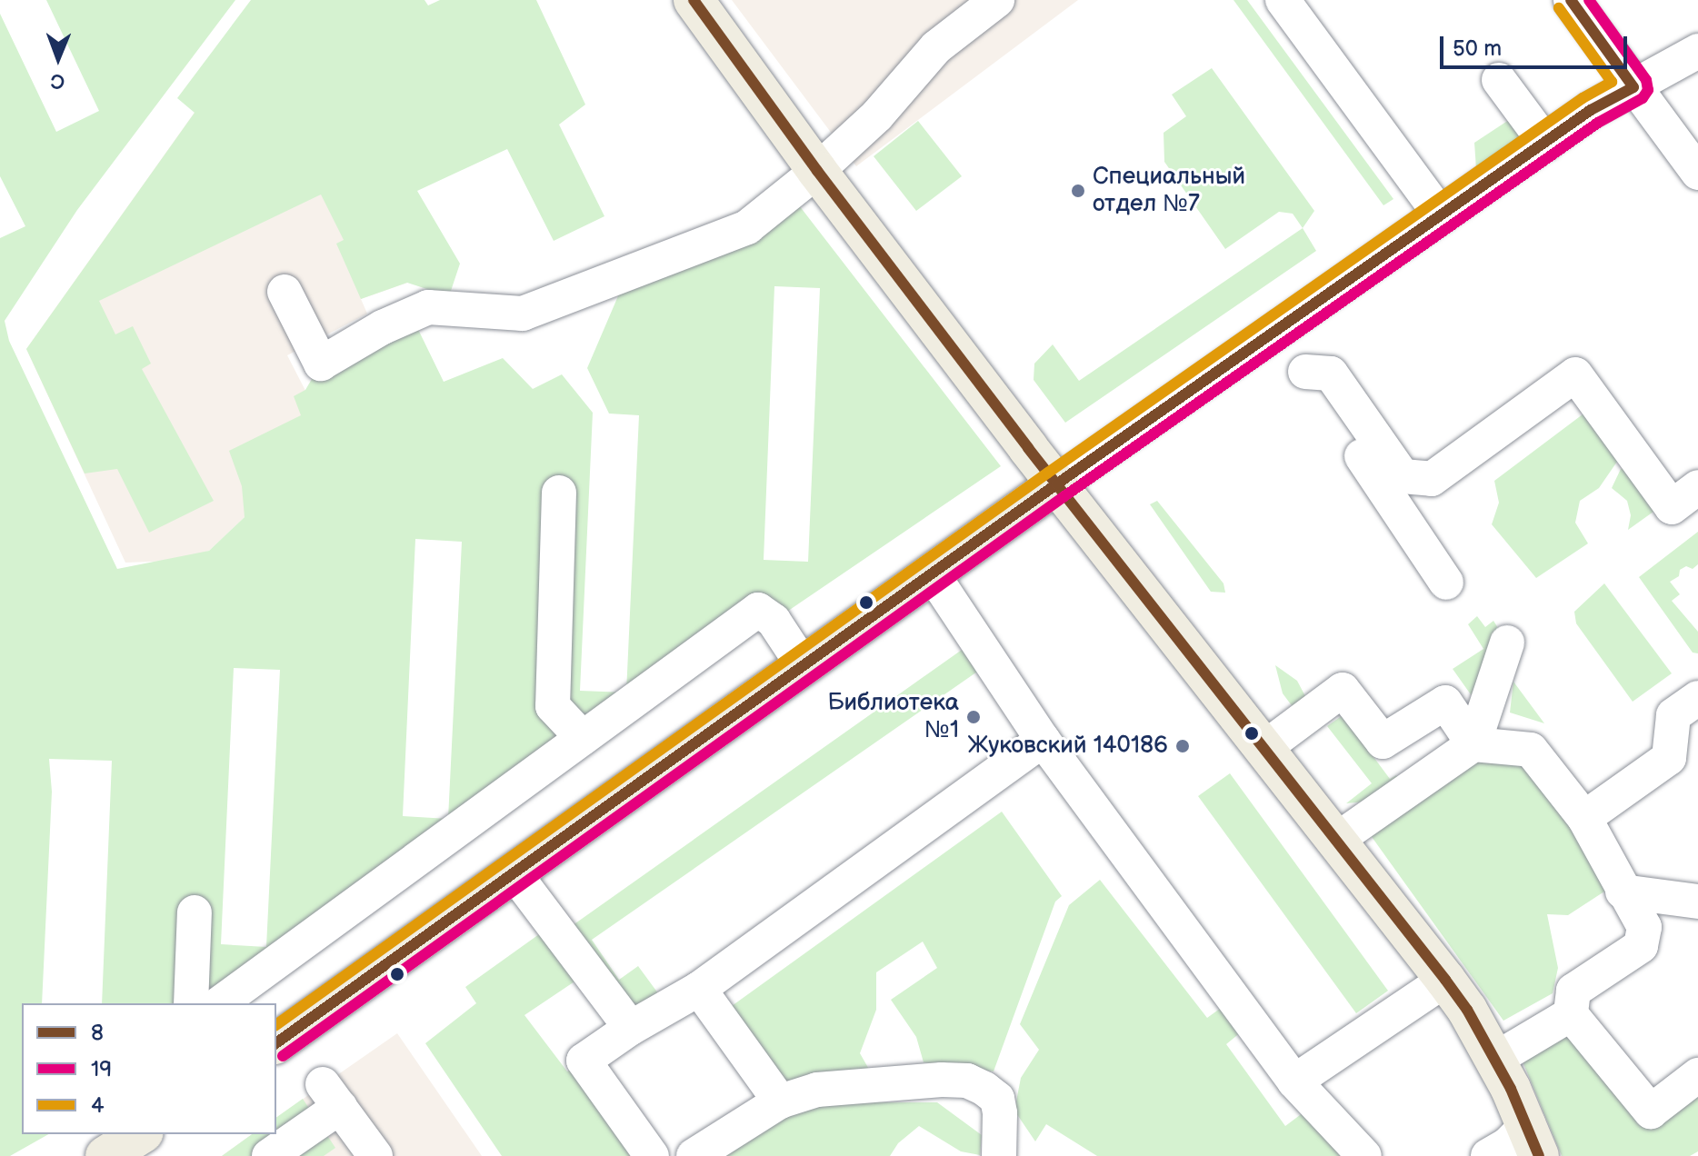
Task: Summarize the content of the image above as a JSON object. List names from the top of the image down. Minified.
{"places":["Специальный отдел №7","Библиотека №1","Жуковский 140186"],"lines":["transit line 8","transit line 19","transit line 4"],"legend":["8","19","4"],"scale_bar":"50 m","north":"bottom"}
